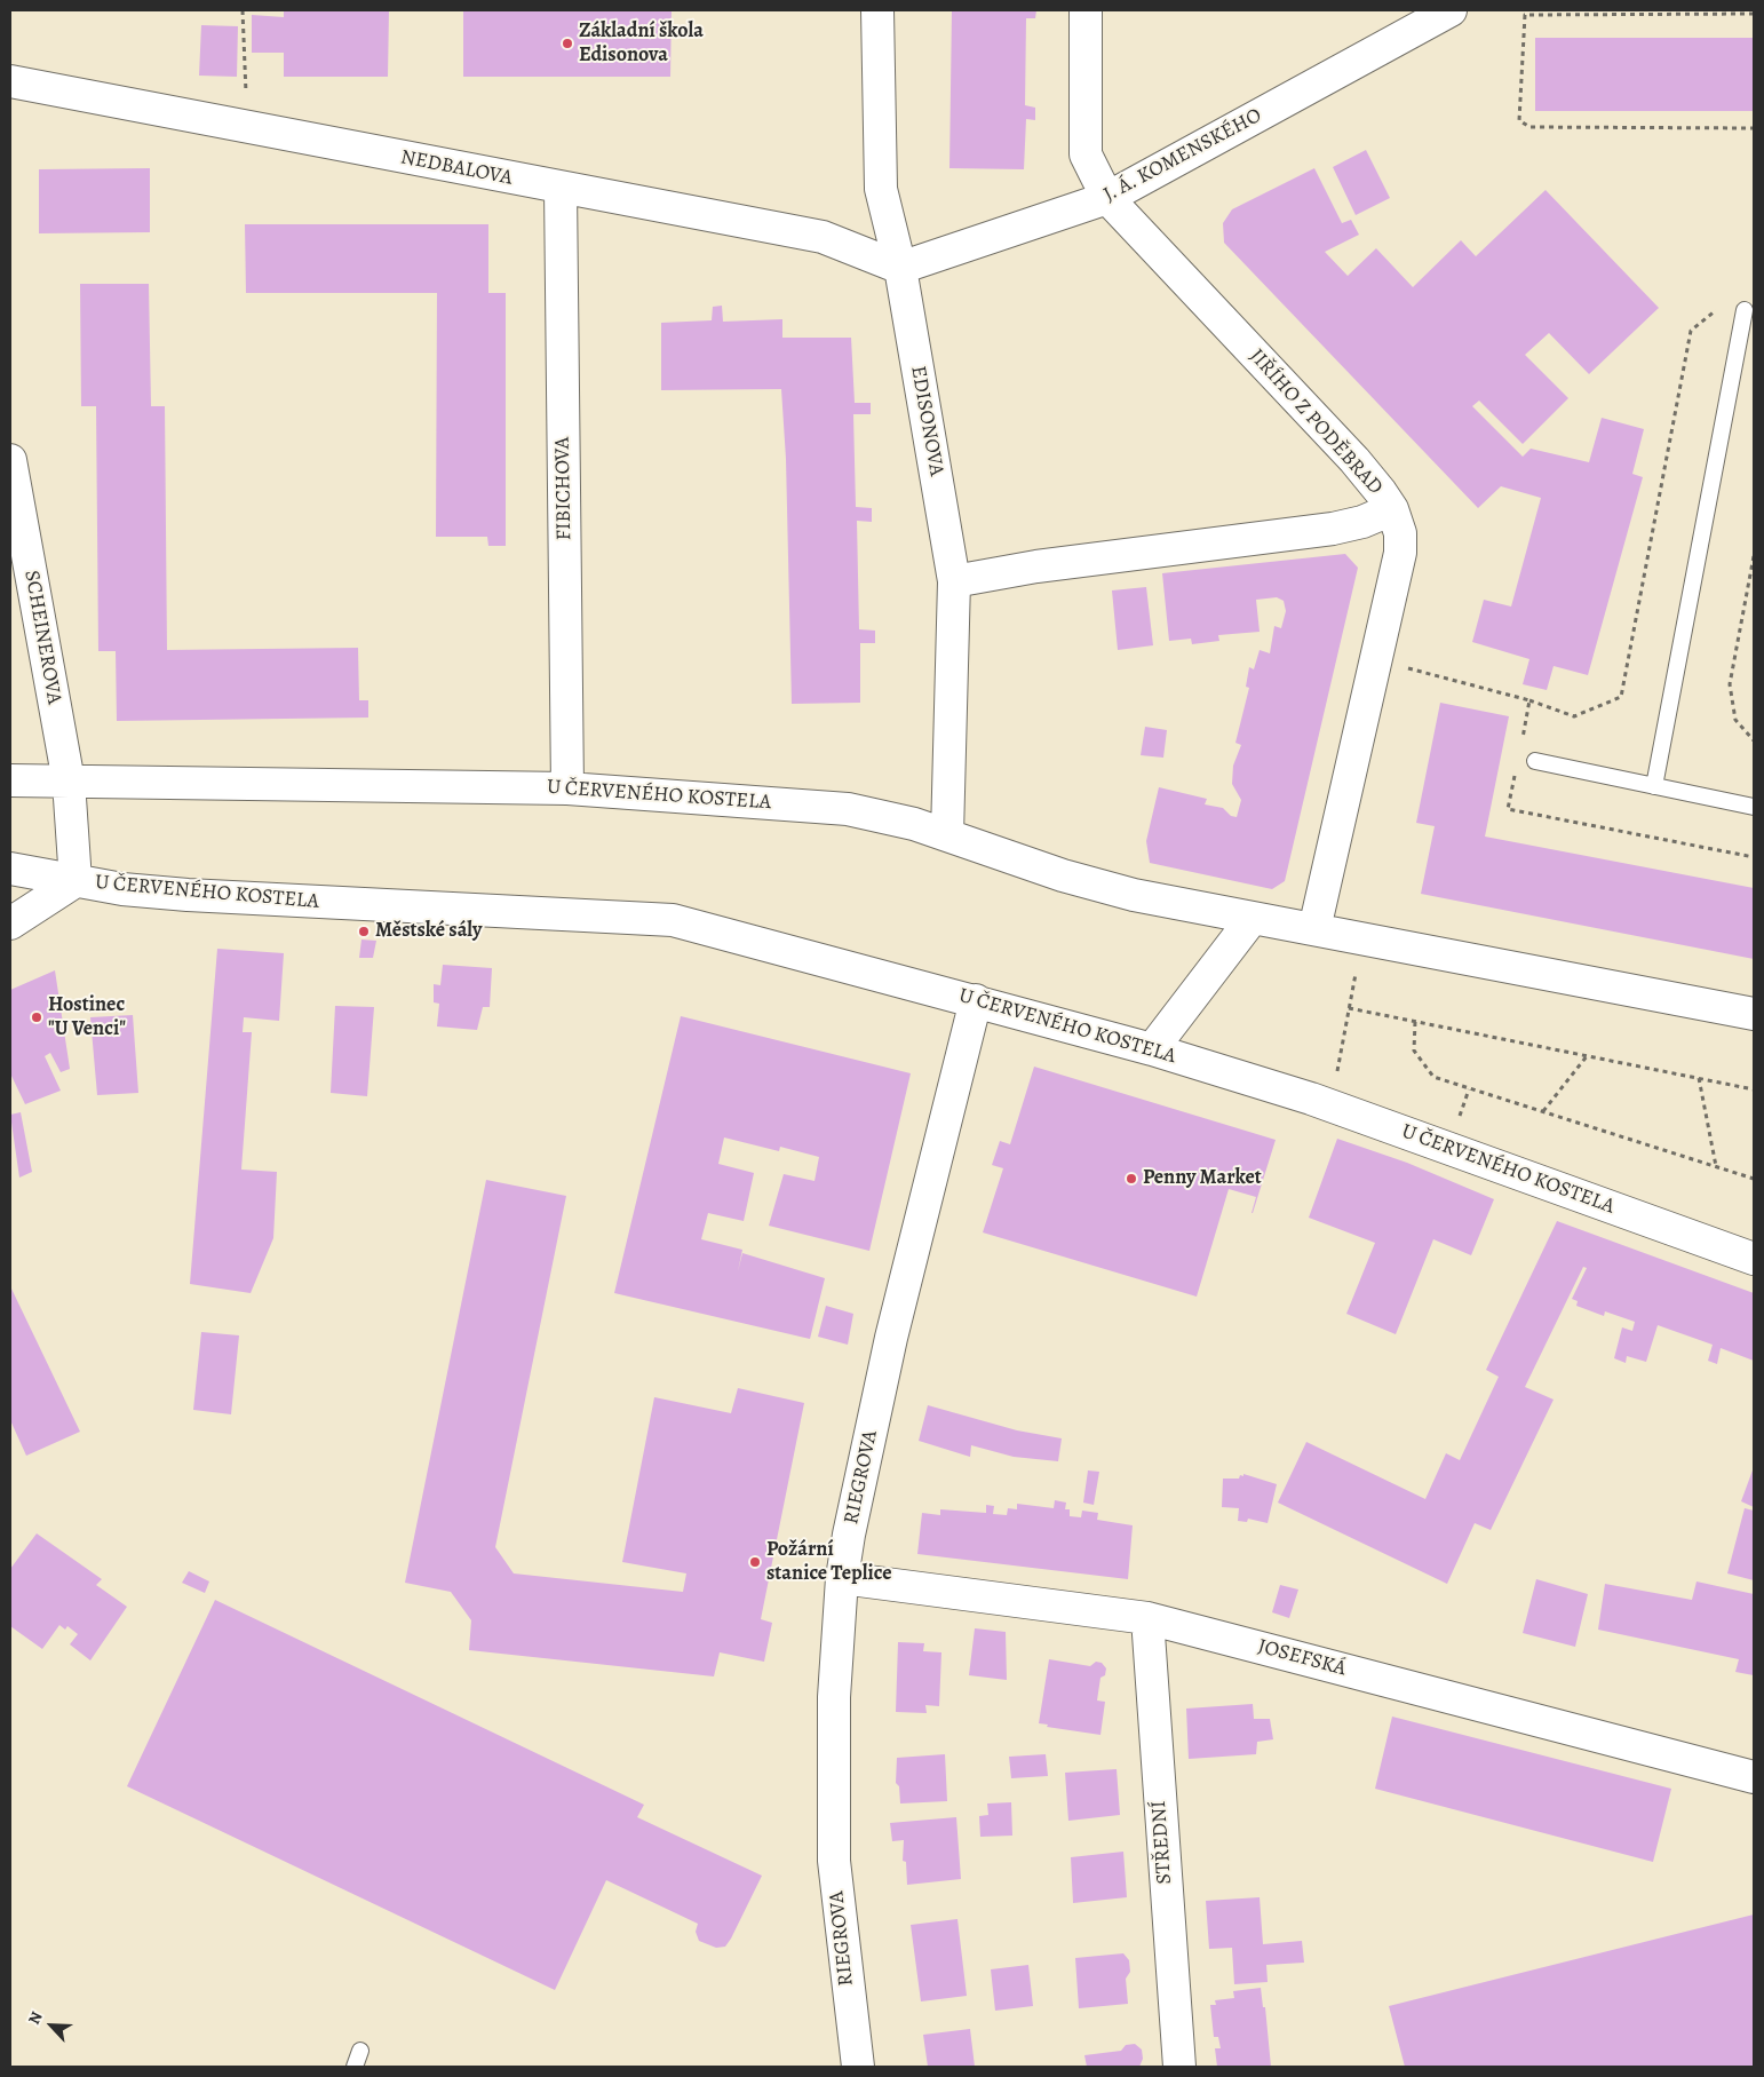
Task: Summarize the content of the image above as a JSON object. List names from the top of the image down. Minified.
{"streets":{"street":["J. Á. KOMENSKÉHO","NEDBALOVA","EDISONOVA","JIŘÍHO Z PODĚBRAD","FIBICHOVA","SCHEINEROVA","U ČERVENÉHO KOSTELA","RIEGROVA","JOSEFSKÁ","STŘEDNÍ"]},"crossings":[["J. Á. KOMENSKÉHO","NEDBALOVA"],["J. Á. KOMENSKÉHO","EDISONOVA"],["J. Á. KOMENSKÉHO","JIŘÍHO Z PODĚBRAD"],["NEDBALOVA","EDISONOVA"],["NEDBALOVA","FIBICHOVA"],["EDISONOVA","U ČERVENÉHO KOSTELA"],["JIŘÍHO Z PODĚBRAD","U ČERVENÉHO KOSTELA"],["FIBICHOVA","U ČERVENÉHO KOSTELA"],["SCHEINEROVA","U ČERVENÉHO KOSTELA"],["U ČERVENÉHO KOSTELA","RIEGROVA"],["RIEGROVA","JOSEFSKÁ"],["JOSEFSKÁ","STŘEDNÍ"]],"places":["Základní škola Edisonova","Městské sály","Hostinec \"U Venci\"","Penny Market","Požární stanice Teplice"],"north":"top left"}
